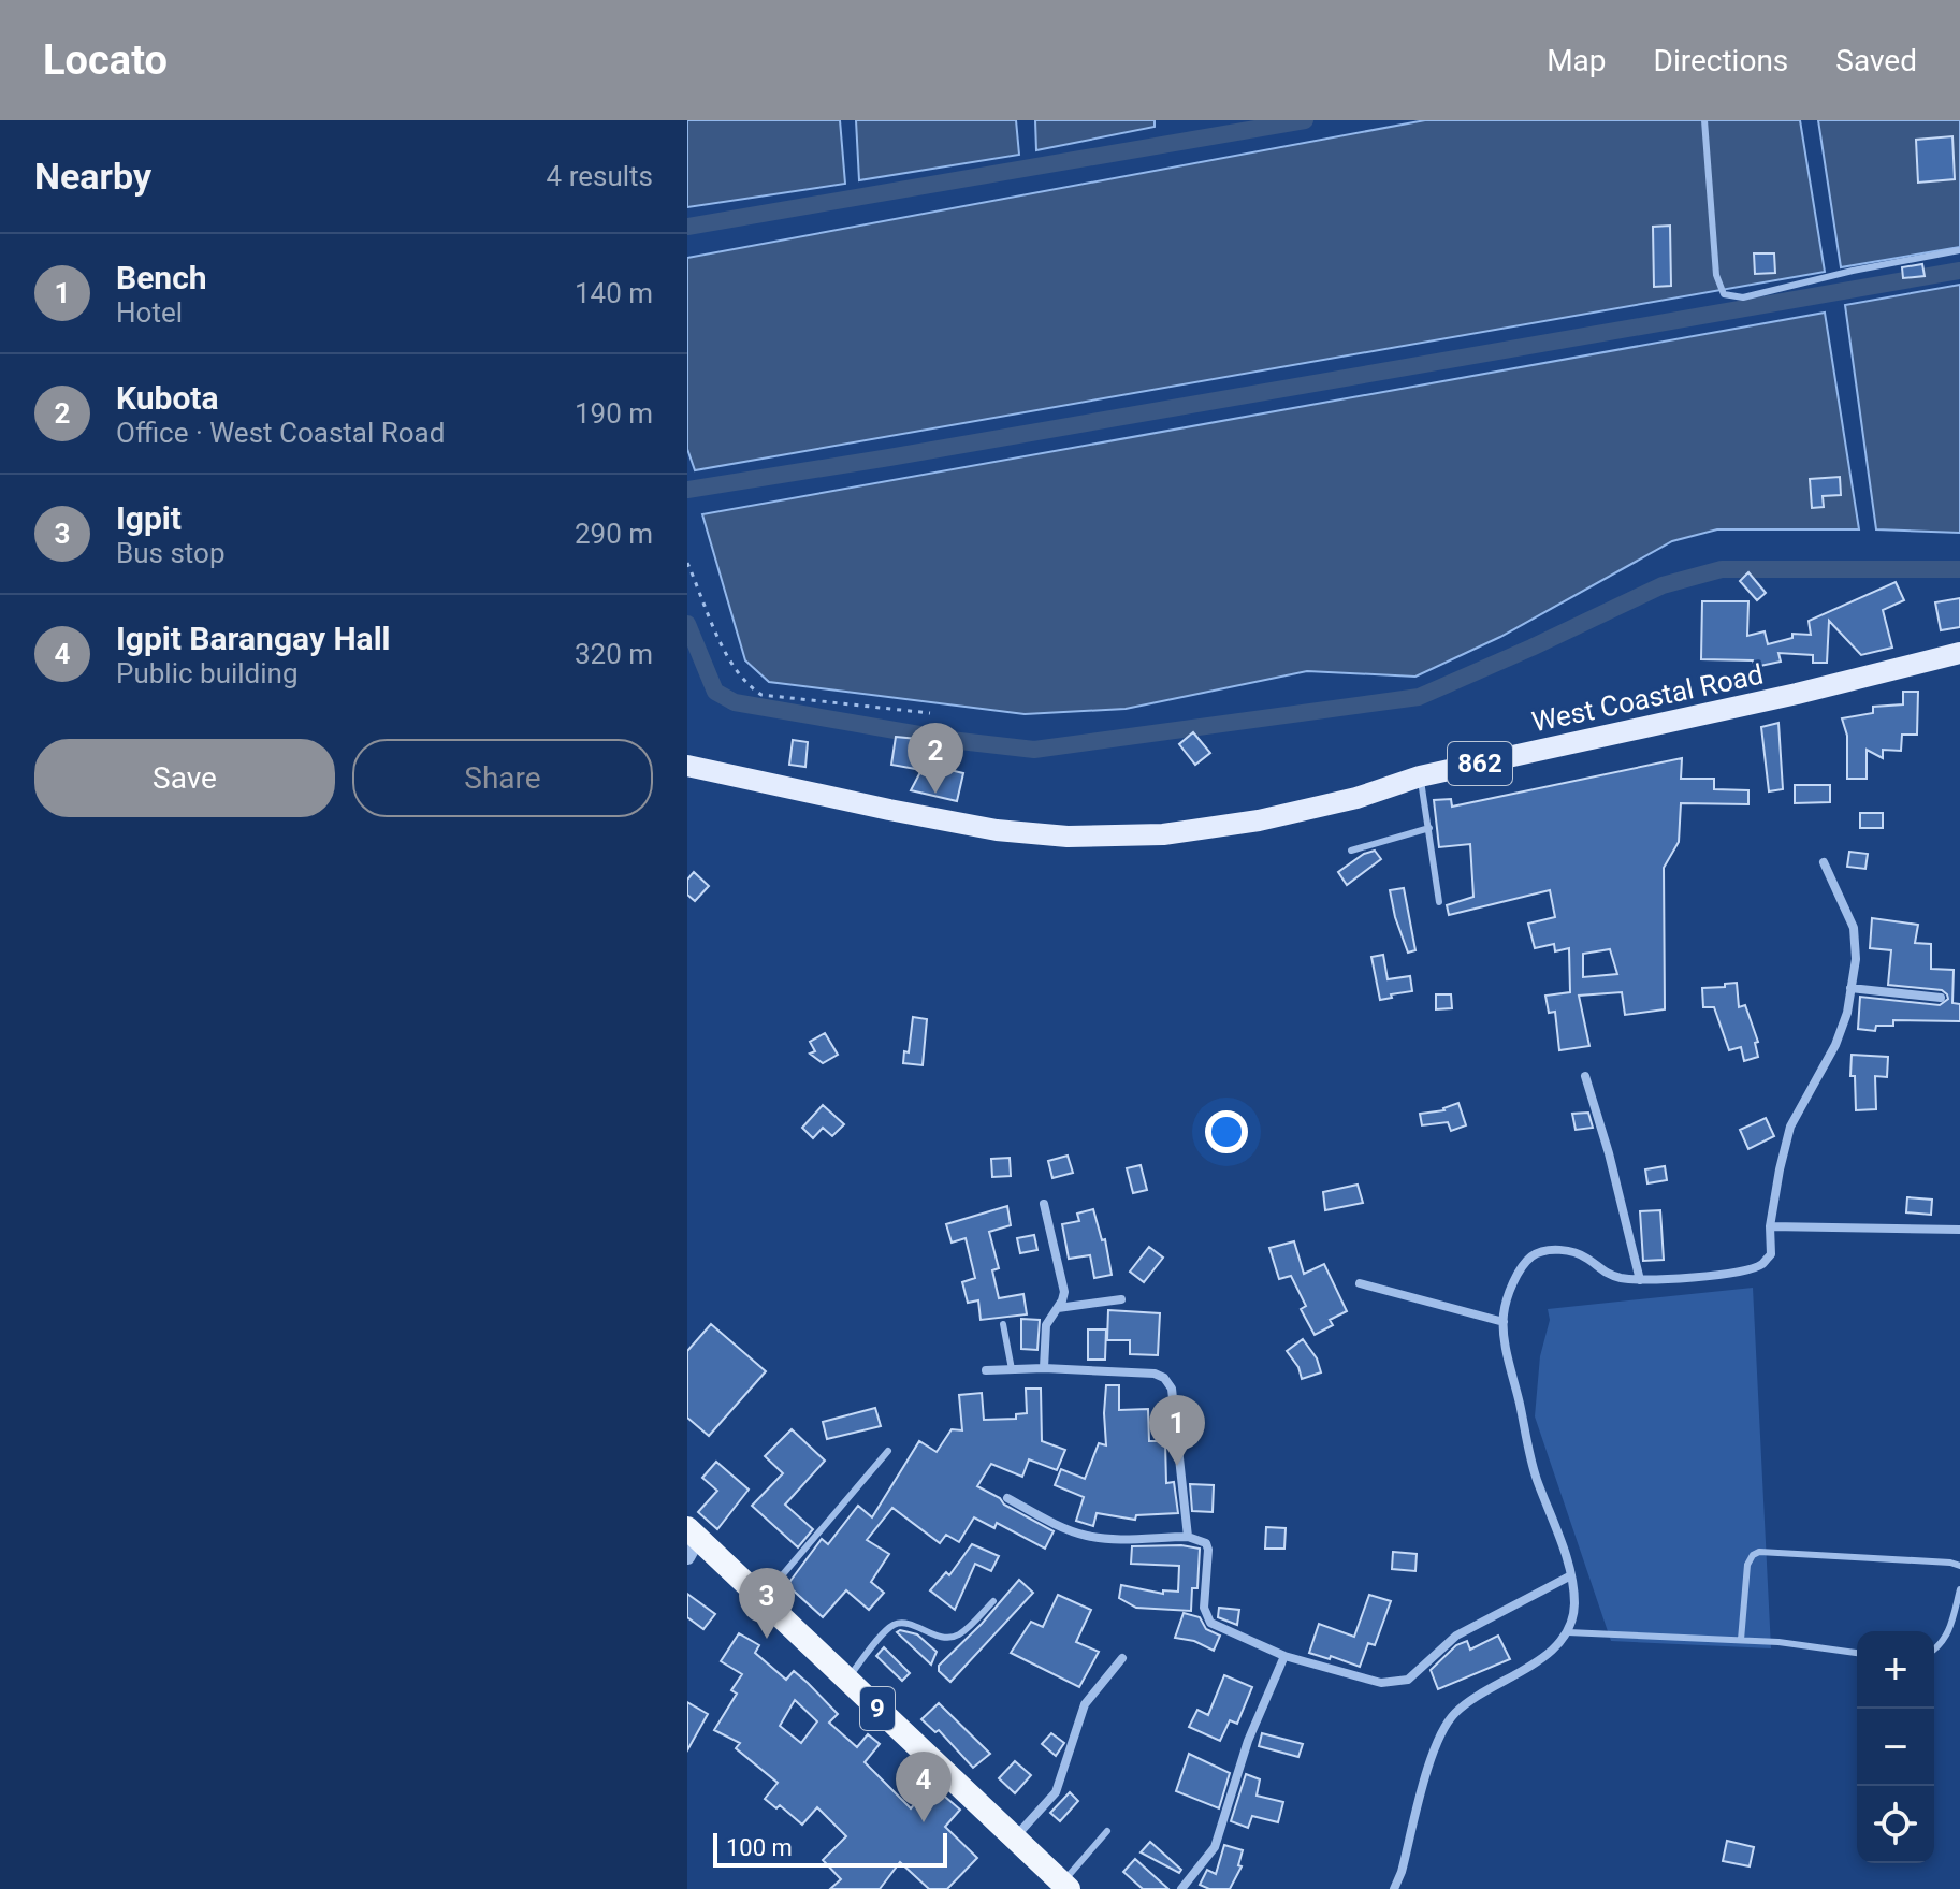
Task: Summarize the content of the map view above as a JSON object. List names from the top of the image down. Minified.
{"streets":{"highway":["9"],"main road":["West Coastal Road","862"]},"scale_bar":"100 m","page":{"header":"Locato","nav":["Map","Directions","Saved"],"heading":["Nearby","4 results"],"list":[{"mark":"1","name":"Bench","note":"Hotel","value":"140 m"},{"mark":"2","name":"Kubota","note":"Office · West Coastal Road","value":"190 m"},{"mark":"3","name":"Igpit","note":"Bus stop","value":"290 m"},{"mark":"4","name":"Igpit Barangay Hall","note":"Public building","value":"320 m"}],"buttons":["Save","Share"],"pins":["2","1","3","4"],"map_buttons":["+","−"],"scale":"100 m"}}
